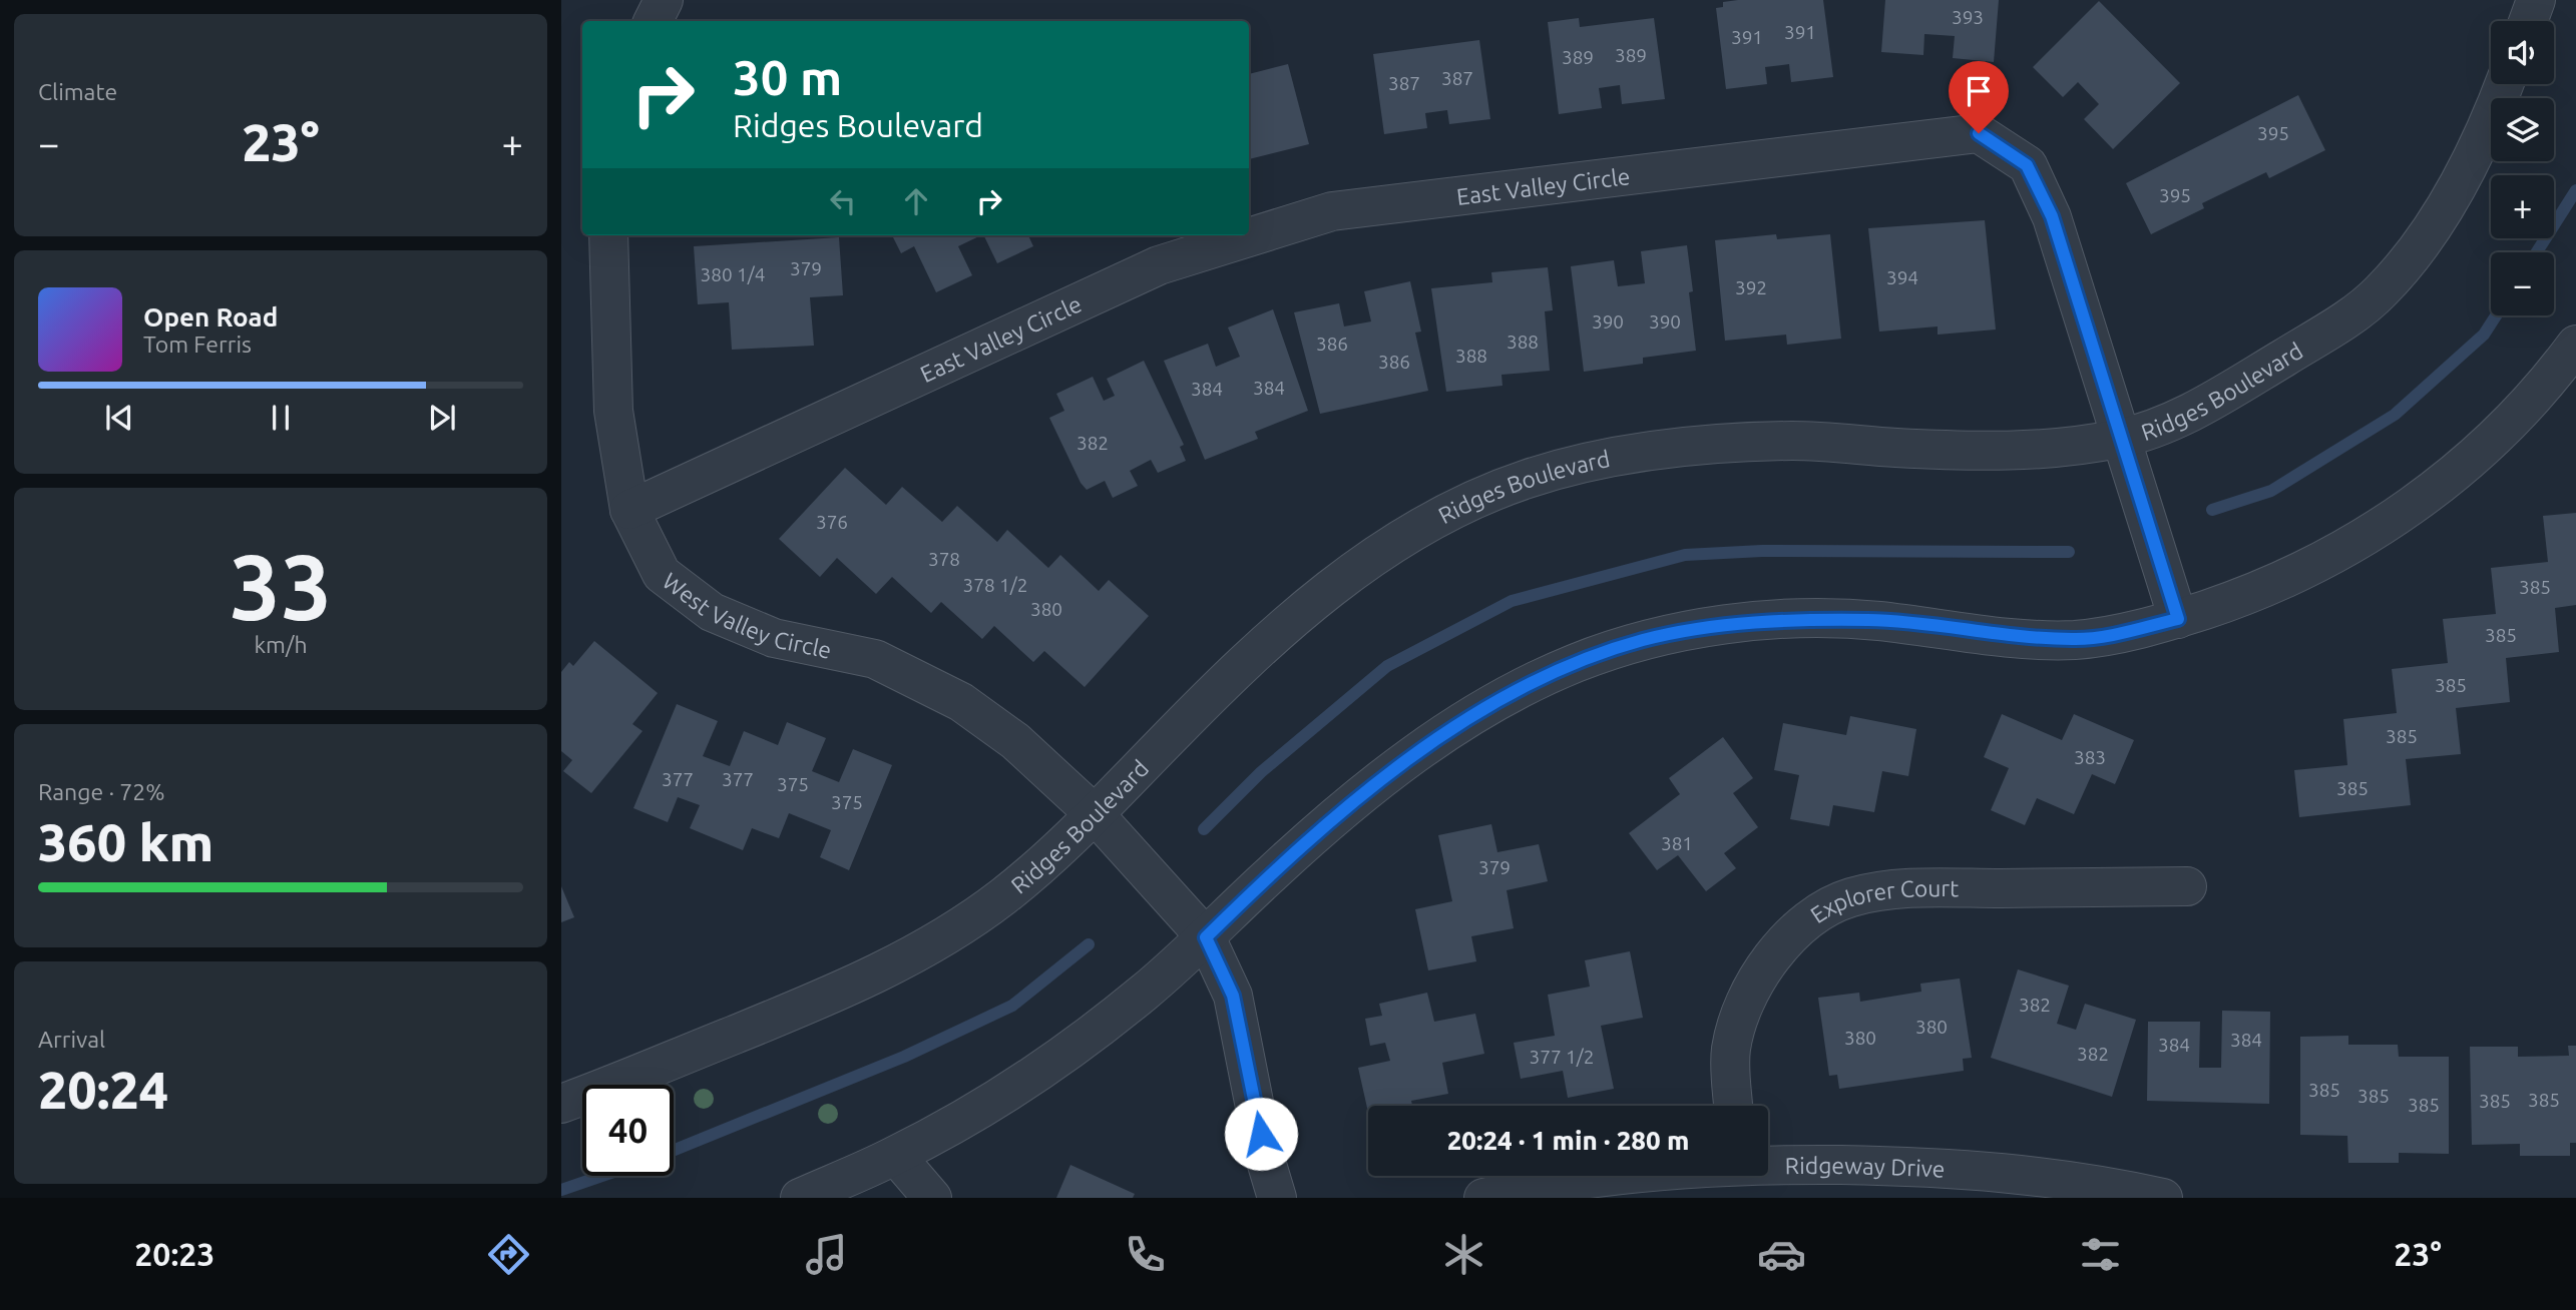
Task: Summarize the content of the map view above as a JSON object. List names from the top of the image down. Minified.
{"streets":{"street":["East Valley Circle","Ridges Boulevard","West Valley Circle","Explorer Court","Ridgeway Drive"]},"crossings":[["East Valley Circle","Ridges Boulevard"],["East Valley Circle","West Valley Circle"],["Ridges Boulevard","West Valley Circle"]],"house_numbers":["393","391","391","389","389","387","387","395","395","379","380 1/4","394","392","390","390","388","386","388","386","384","384","382","376","378","378 1/2","385","380","385","385","385","383","377","377","375","385","375","381","379","382","380","380","384","384","382","377 1/2","385","385","385","385","385"],"page":{"tile":["Climate",["33","km/h"],["Range · 72%","360 km"],["Arrival","20:24"]],"map_buttons":["+","−"],"turn":["30 m","Ridges Boulevard"],"heat":["−","23°","+"],"song":["Open Road","Tom Ferris"],"limit":"40","trip":"20:24 · 1 min · 280 m","tabs":["20:23","23°"]}}
